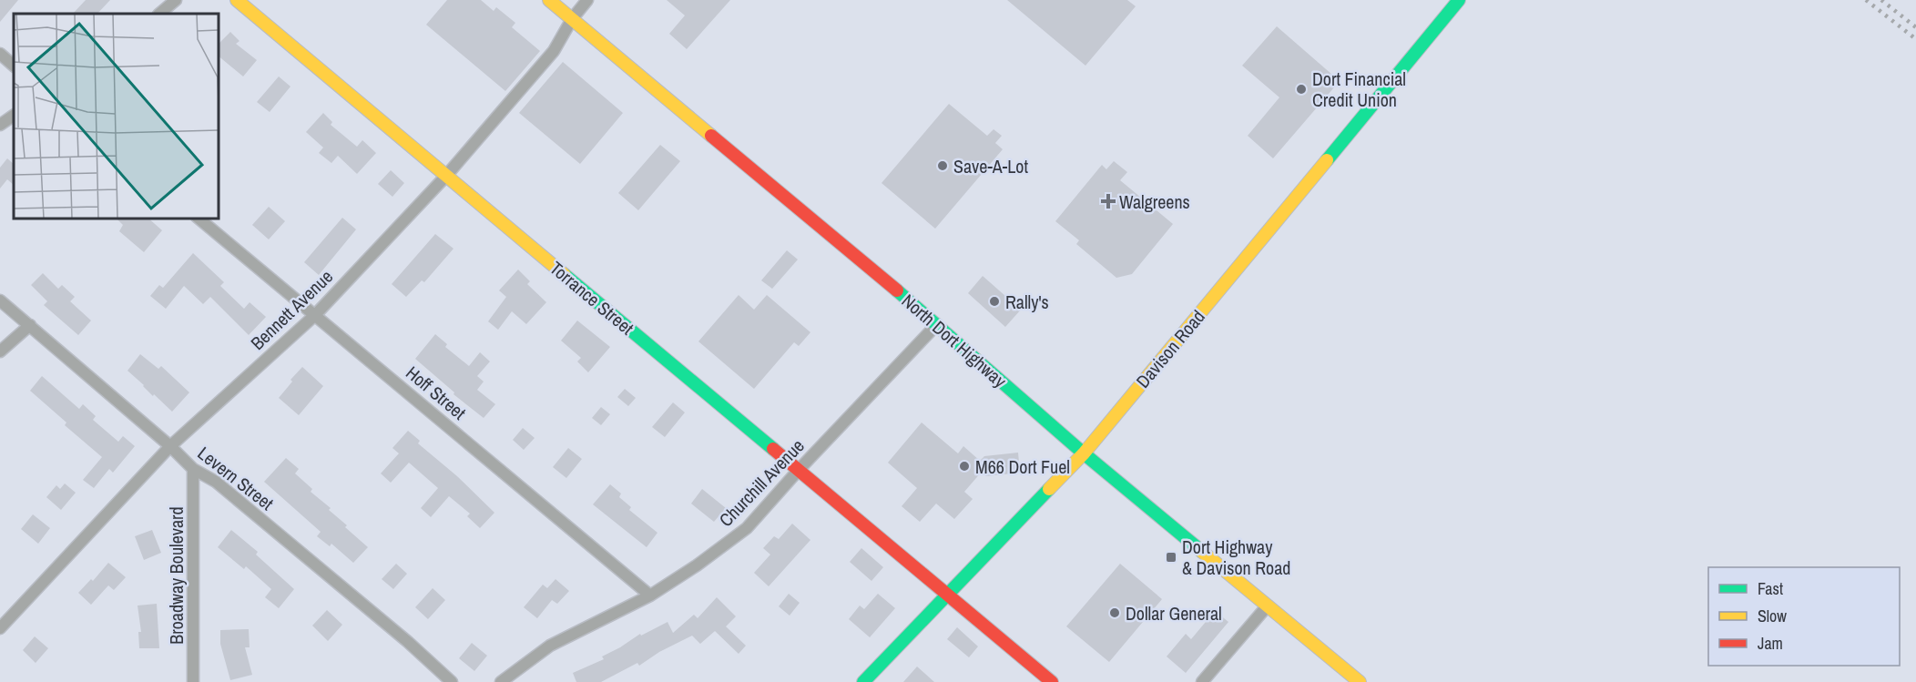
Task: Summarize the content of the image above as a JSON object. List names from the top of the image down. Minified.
{"streets":{"main road":["Torrance Street","North Dort Highway","Davison Road"],"street":["Bennett Avenue","Hoff Street","Levern Street","Churchill Avenue","Broadway Boulevard"]},"crossings":[["Torrance Street","Bennett Avenue"],["Torrance Street","Davison Road"],["Torrance Street","Churchill Avenue"],["Bennett Avenue","North Dort Highway"],["Bennett Avenue","Hoff Street"],["Bennett Avenue","Levern Street"],["North Dort Highway","Davison Road"],["North Dort Highway","Churchill Avenue"],["Hoff Street","Churchill Avenue"],["Levern Street","Broadway Boulevard"]],"places":{"other":["Dort Financial Credit Union","Save-A-Lot","Rally's","M66 Dort Fuel","Dollar General"],"health":["Walgreens"],"transit":["Dort Highway & Davison Road"]},"legend":["Fast","Slow","Jam"]}
